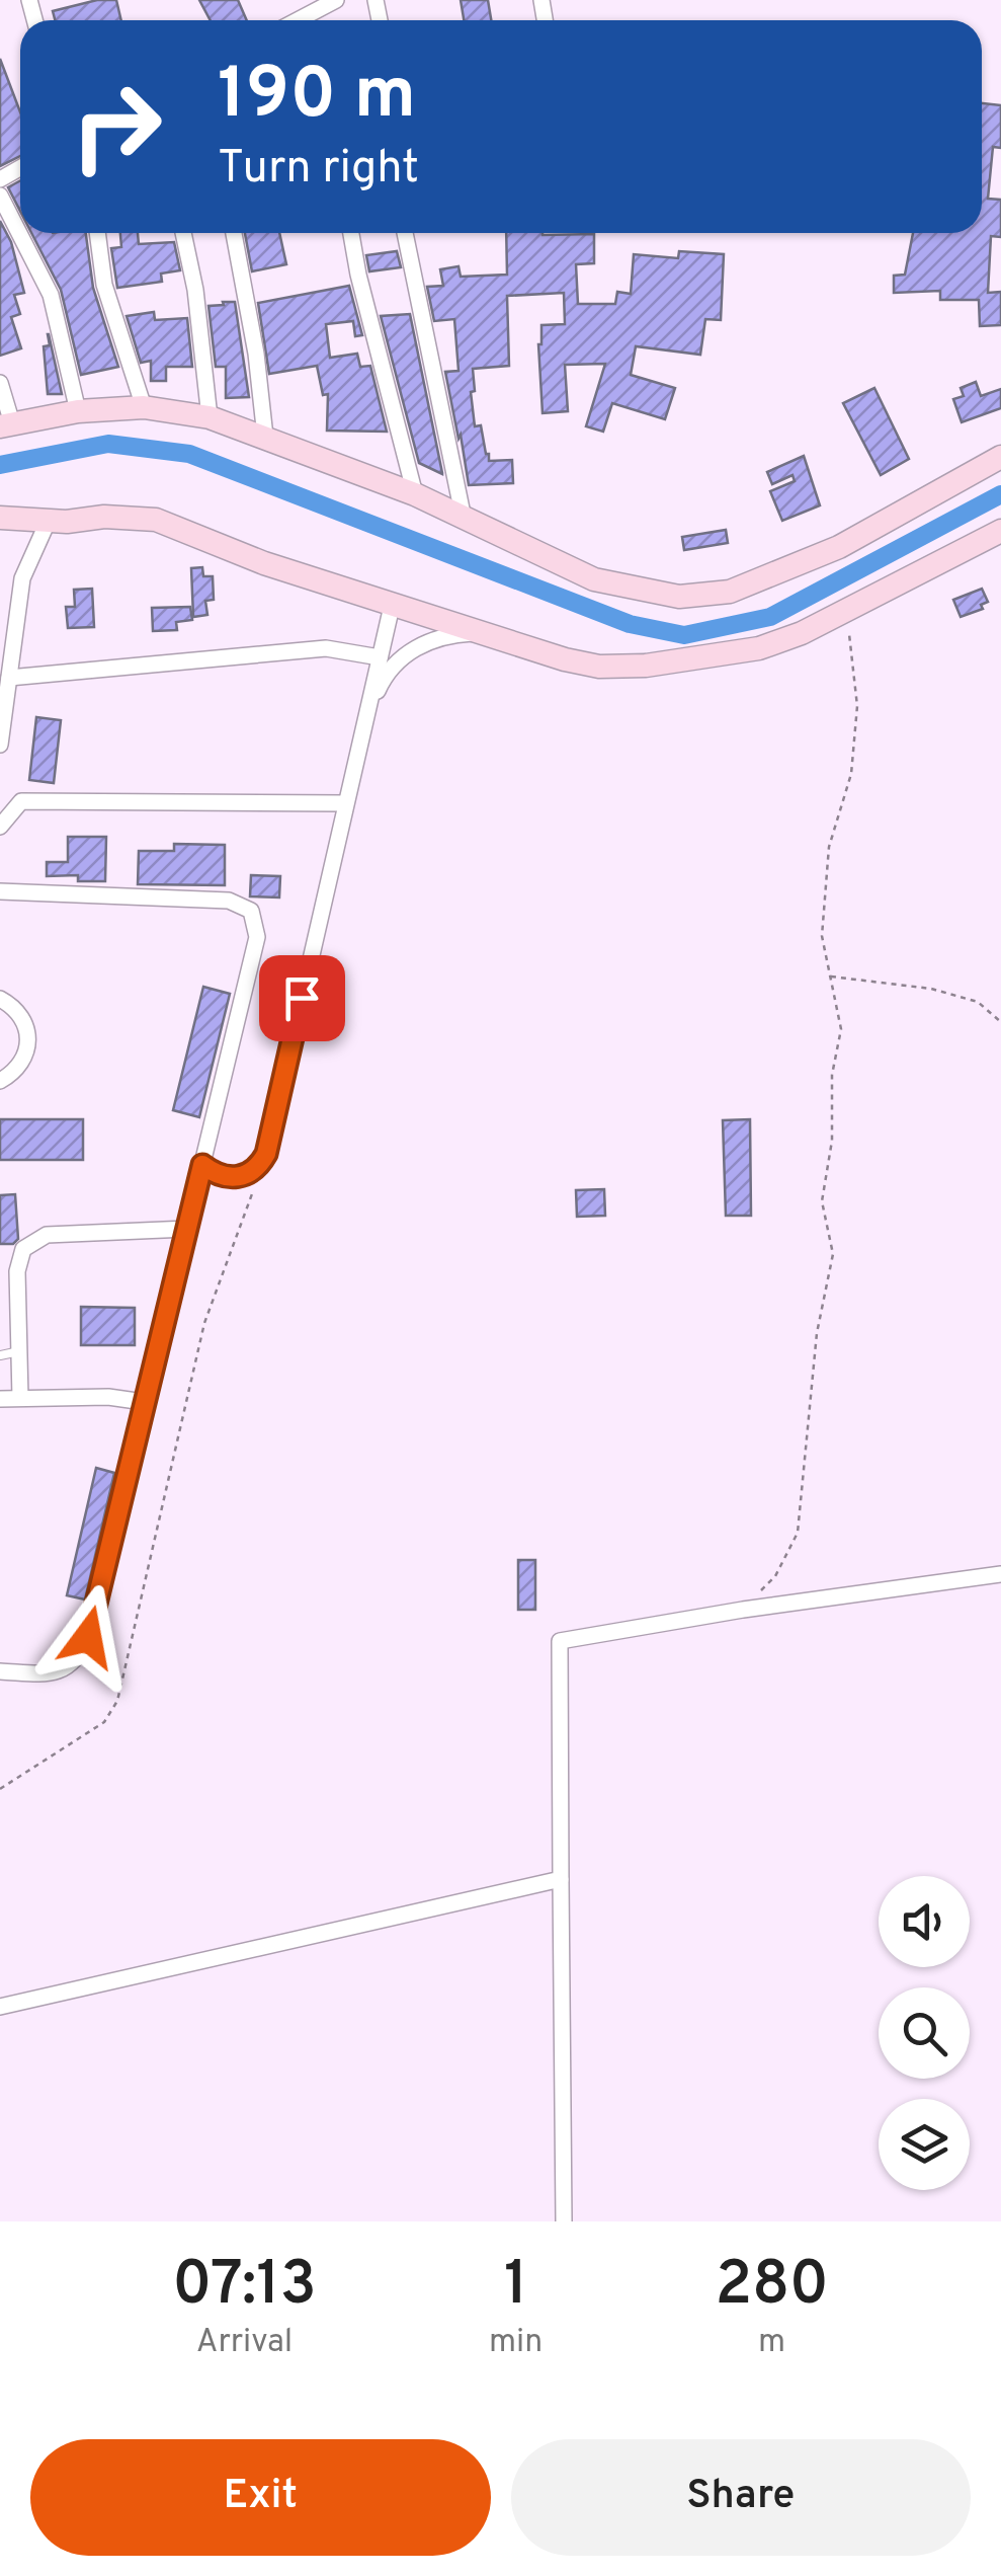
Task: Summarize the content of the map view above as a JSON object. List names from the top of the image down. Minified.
{"page":{"turn":["190 m","Turn right"],"eta":["07:13","Arrival","1","min","280","m"],"buttons":["Exit","Share"]}}
